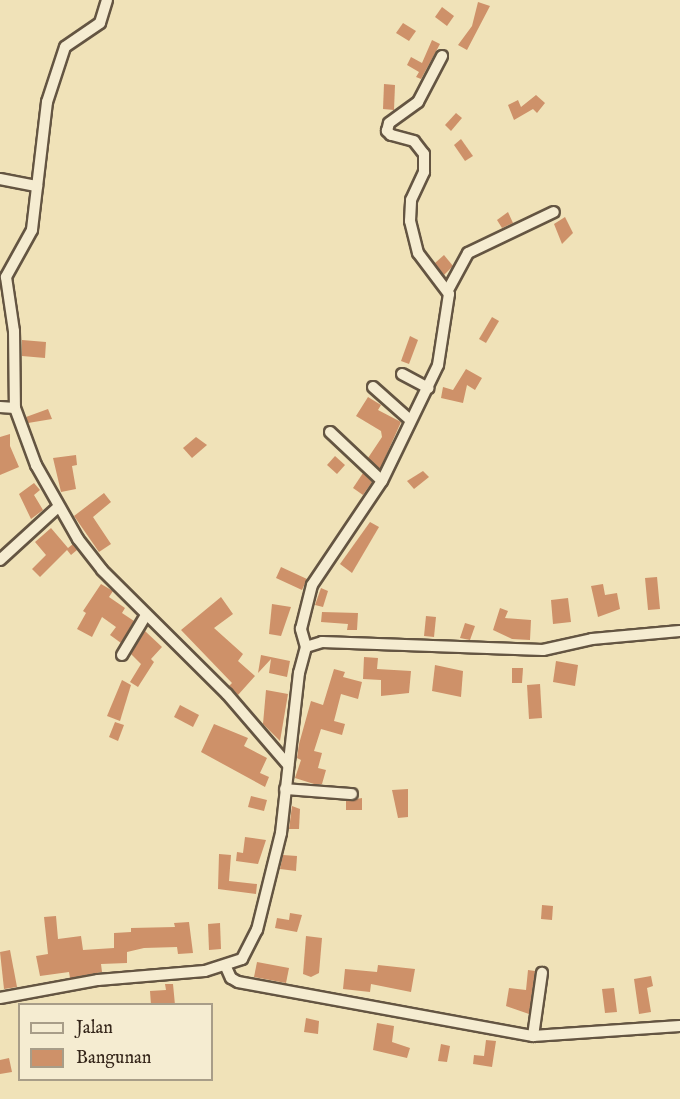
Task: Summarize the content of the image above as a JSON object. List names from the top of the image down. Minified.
{"legend":["Jalan","Bangunan"]}
